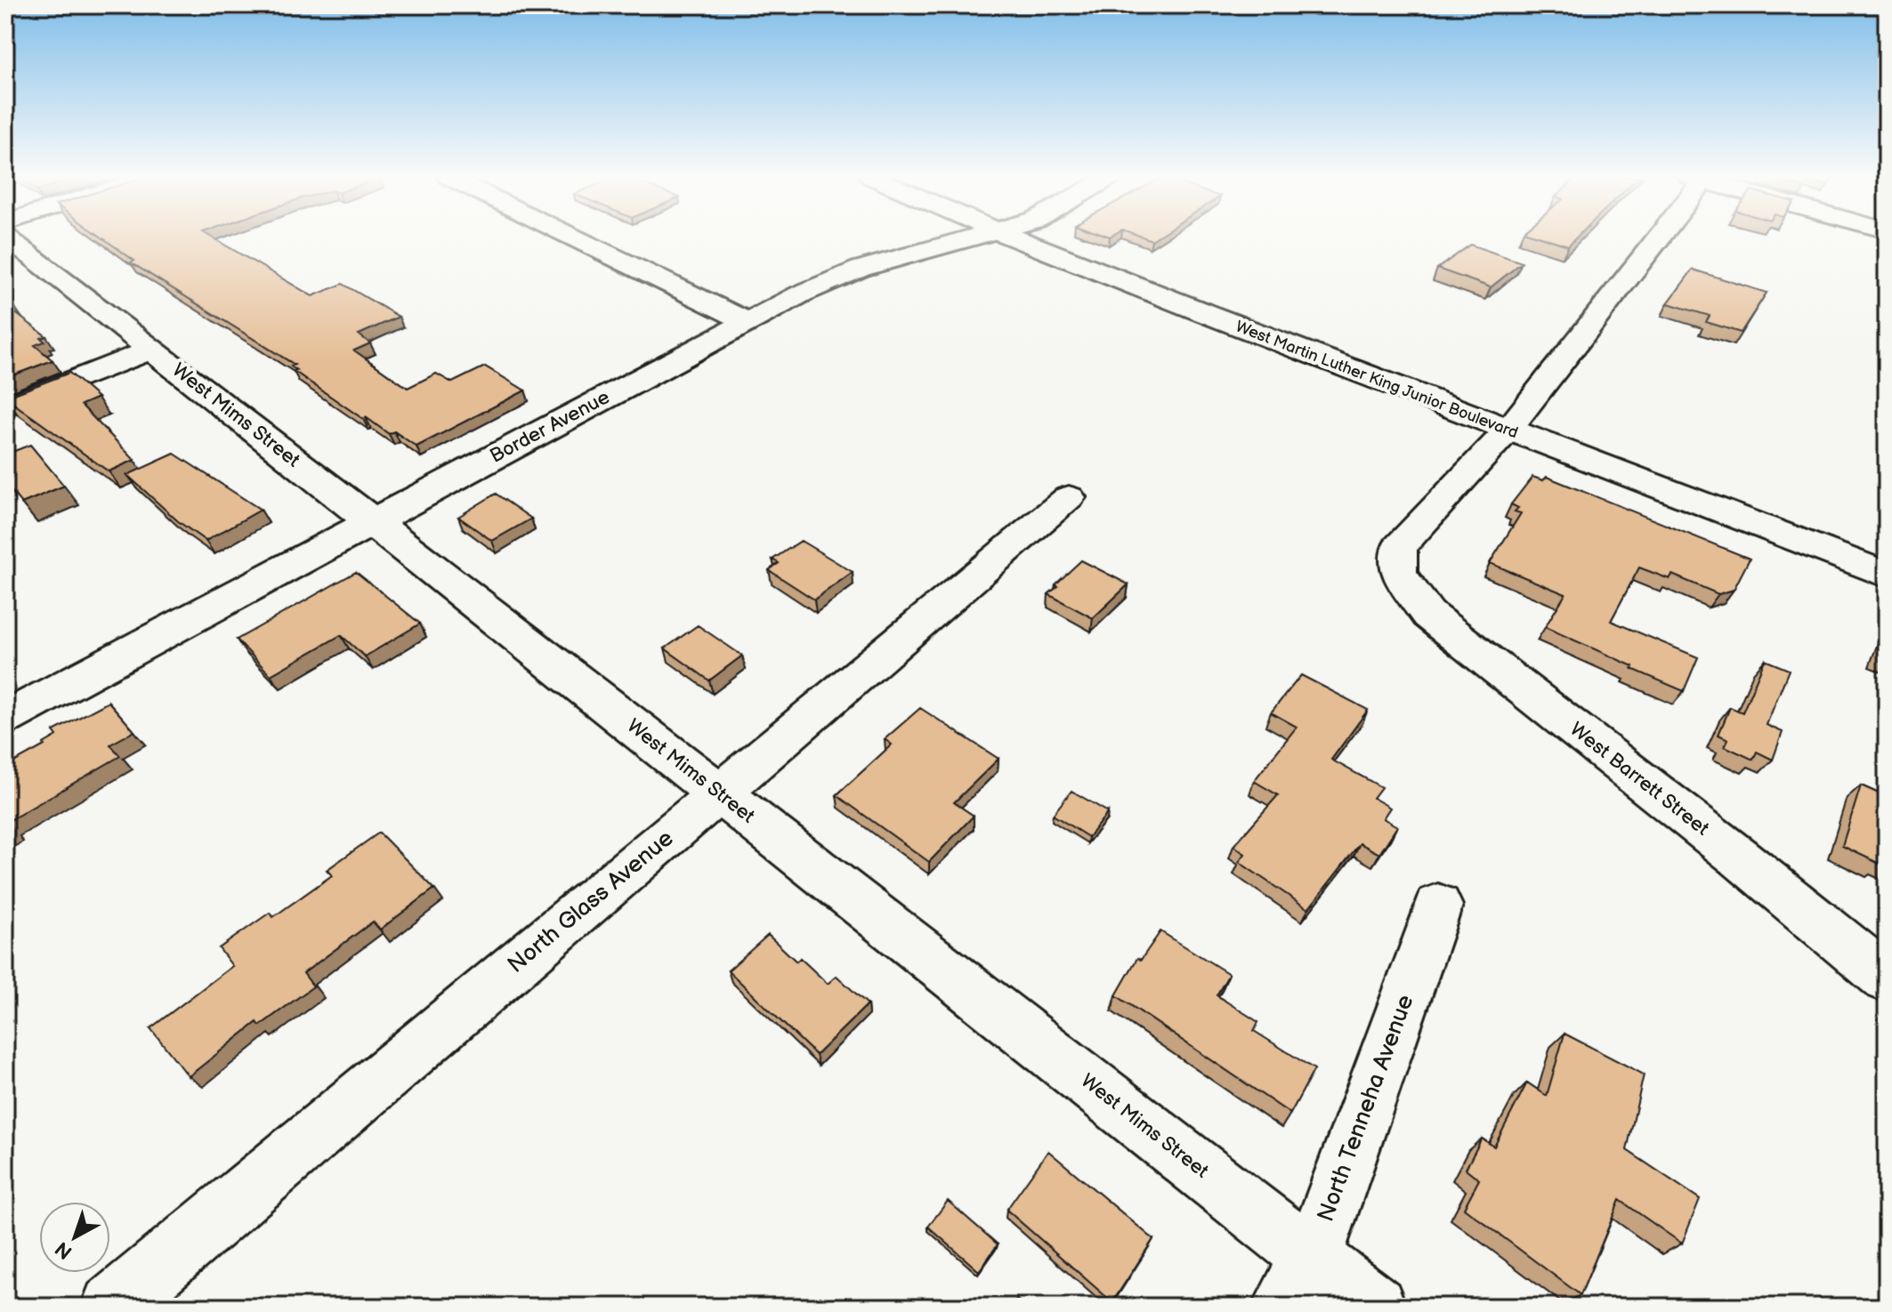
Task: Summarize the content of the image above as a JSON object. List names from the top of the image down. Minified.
{"streets":{"street":["West Martin Luther King Junior Boulevard","West Mims Street","Border Avenue","West Barrett Street","North Glass Avenue","North Tenneha Avenue"]},"crossings":[["West Martin Luther King Junior Boulevard","West Barrett Street"],["West Mims Street","Border Avenue"],["West Mims Street","North Glass Avenue"],["West Mims Street","North Tenneha Avenue"]],"north":"bottom left"}
